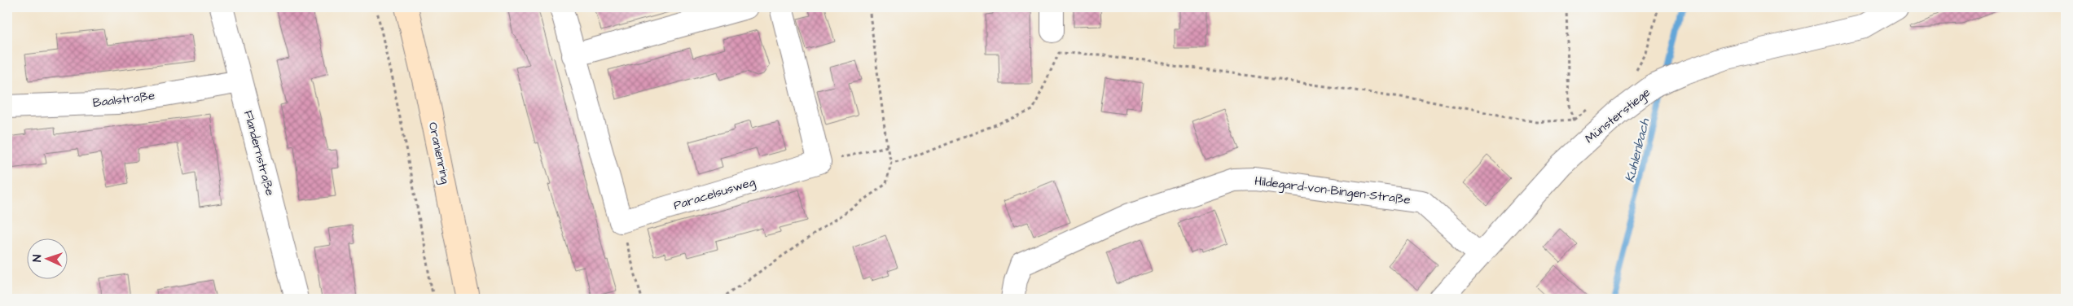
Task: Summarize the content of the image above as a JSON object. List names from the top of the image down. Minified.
{"streets":{"street":["Baalstraße","Münsterstiege","Flandernstraße","Oranienring","Hildegard-von-Bingen-Straße","Paracelsusweg"]},"crossings":[["Baalstraße","Flandernstraße"],["Münsterstiege","Hildegard-von-Bingen-Straße"]],"water":["Kuhlenbach"],"north":"left"}
